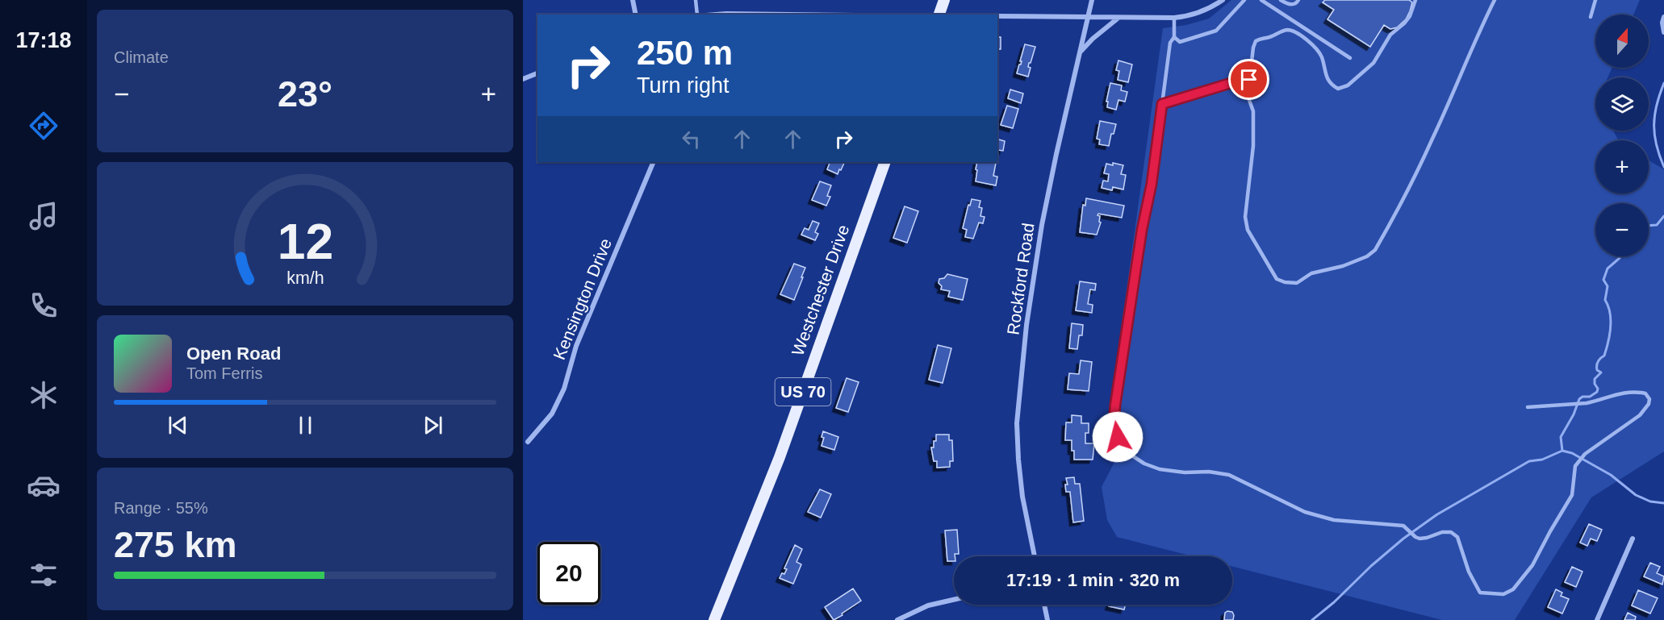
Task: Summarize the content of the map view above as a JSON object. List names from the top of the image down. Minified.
{"streets":{"main road":["Westchester Drive","US 70"],"street":["Rockford Road","Kensington Drive"]},"north":"top","page":{"tabs":"17:18","tile":["Climate",["Range · 55%","275 km"]],"map_buttons":["+","−"],"turn":["250 m","Turn right"],"heat":["−","23°","+"],"song":["Open Road","Tom Ferris"],"limit":"20","trip":"17:19 · 1 min · 320 m","gauge":["12","km/h"]}}
